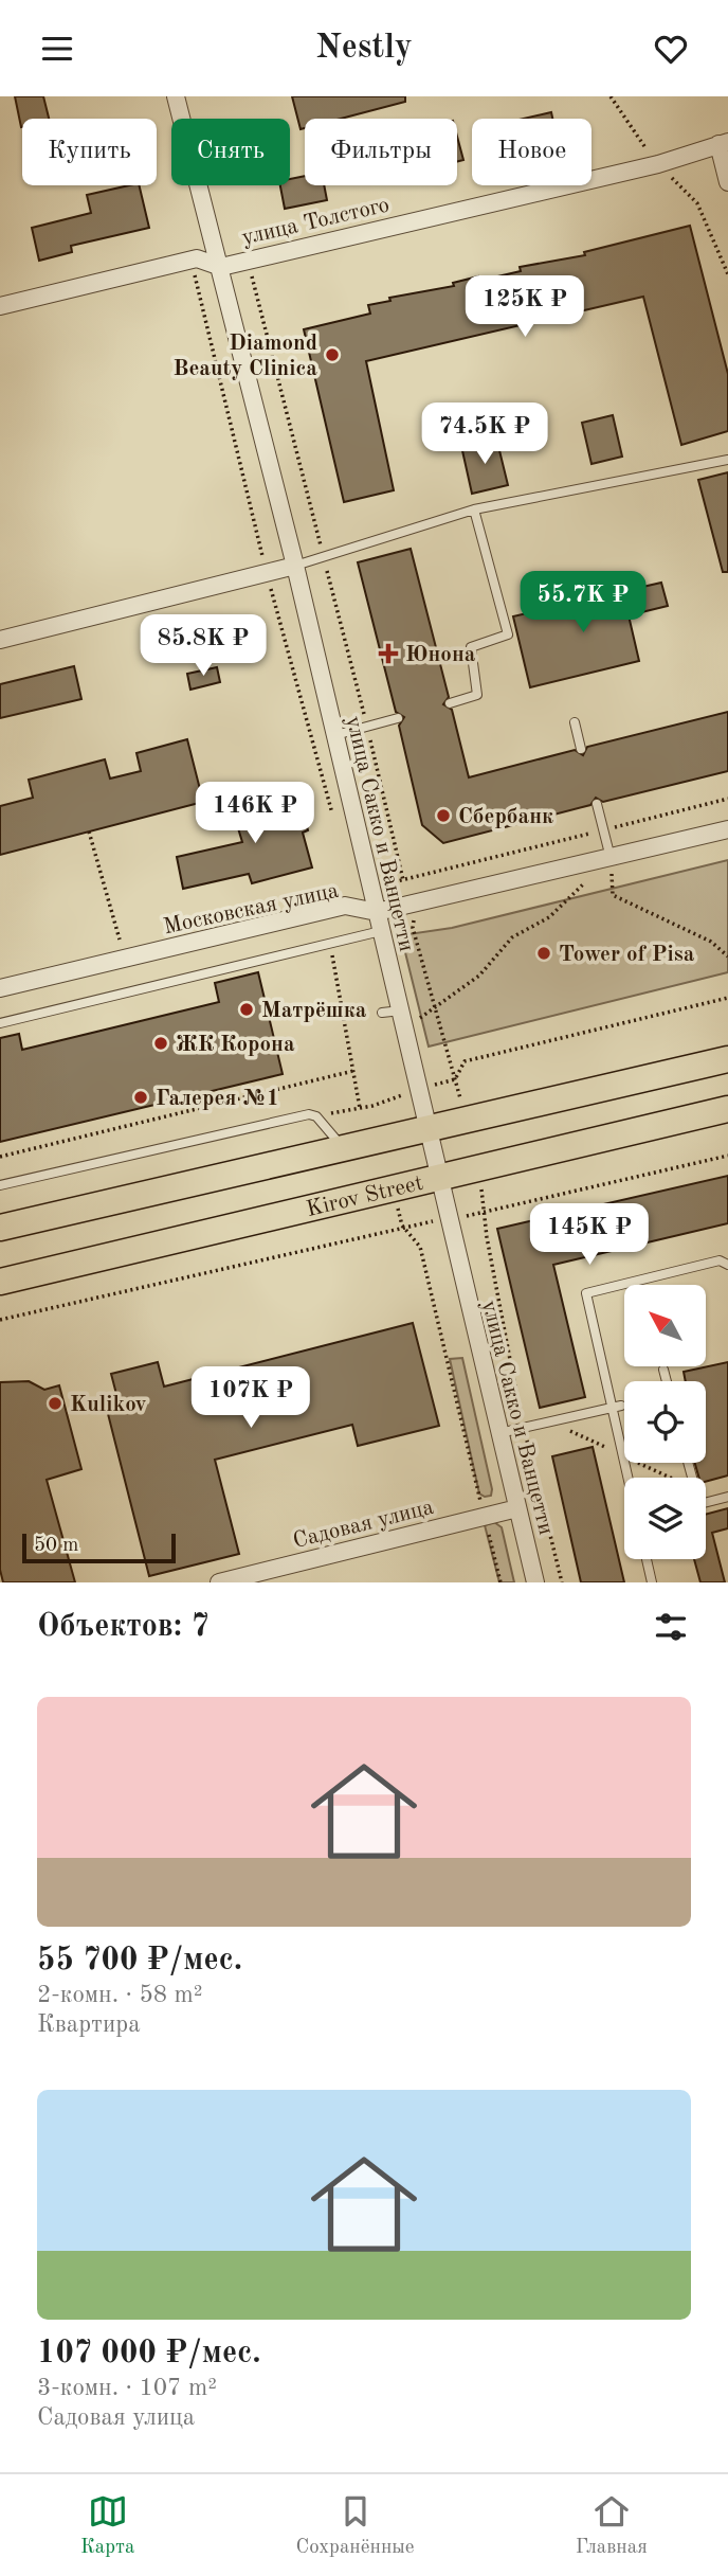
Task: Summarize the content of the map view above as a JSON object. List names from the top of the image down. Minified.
{"streets":{"main road":["Kirov Street"],"street":["улица Толстого","улица Сакко и Ванцетти","Московская улица","Садовая улица"]},"crossings":[["улица Толстого","улица Сакко и Ванцетти"],["улица Сакко и Ванцетти","Московская улица"],["улица Сакко и Ванцетти","Kirov Street"],["улица Сакко и Ванцетти","Садовая улица"]],"places":{"other":["Diamond Beauty Clinica","Сбербанк","Tower of Pisa","Матрёшка","ЖК Корона","Галерея №1","Kulikov"],"health":["Юнона"]},"scale_bar":"50 m","north":"top left","page":{"header":"Nestly","chip":["Купить","Снять","Фильтры","Новое"],"price":["125K ₽","74.5K ₽","55.7K ₽","85.8K ₽","146K ₽","145K ₽","107K ₽"],"scale":"50 m","heading":"Объектов: 7","list":[{"name":"55 700 ₽/мес.","note":"2-комн. · 58 m² · Квартира"},{"name":"107 000 ₽/мес.","note":"3-комн. · 107 m² · Садовая улица"}],"tabs":["Карта","Сохранённые","Главная"]}}
